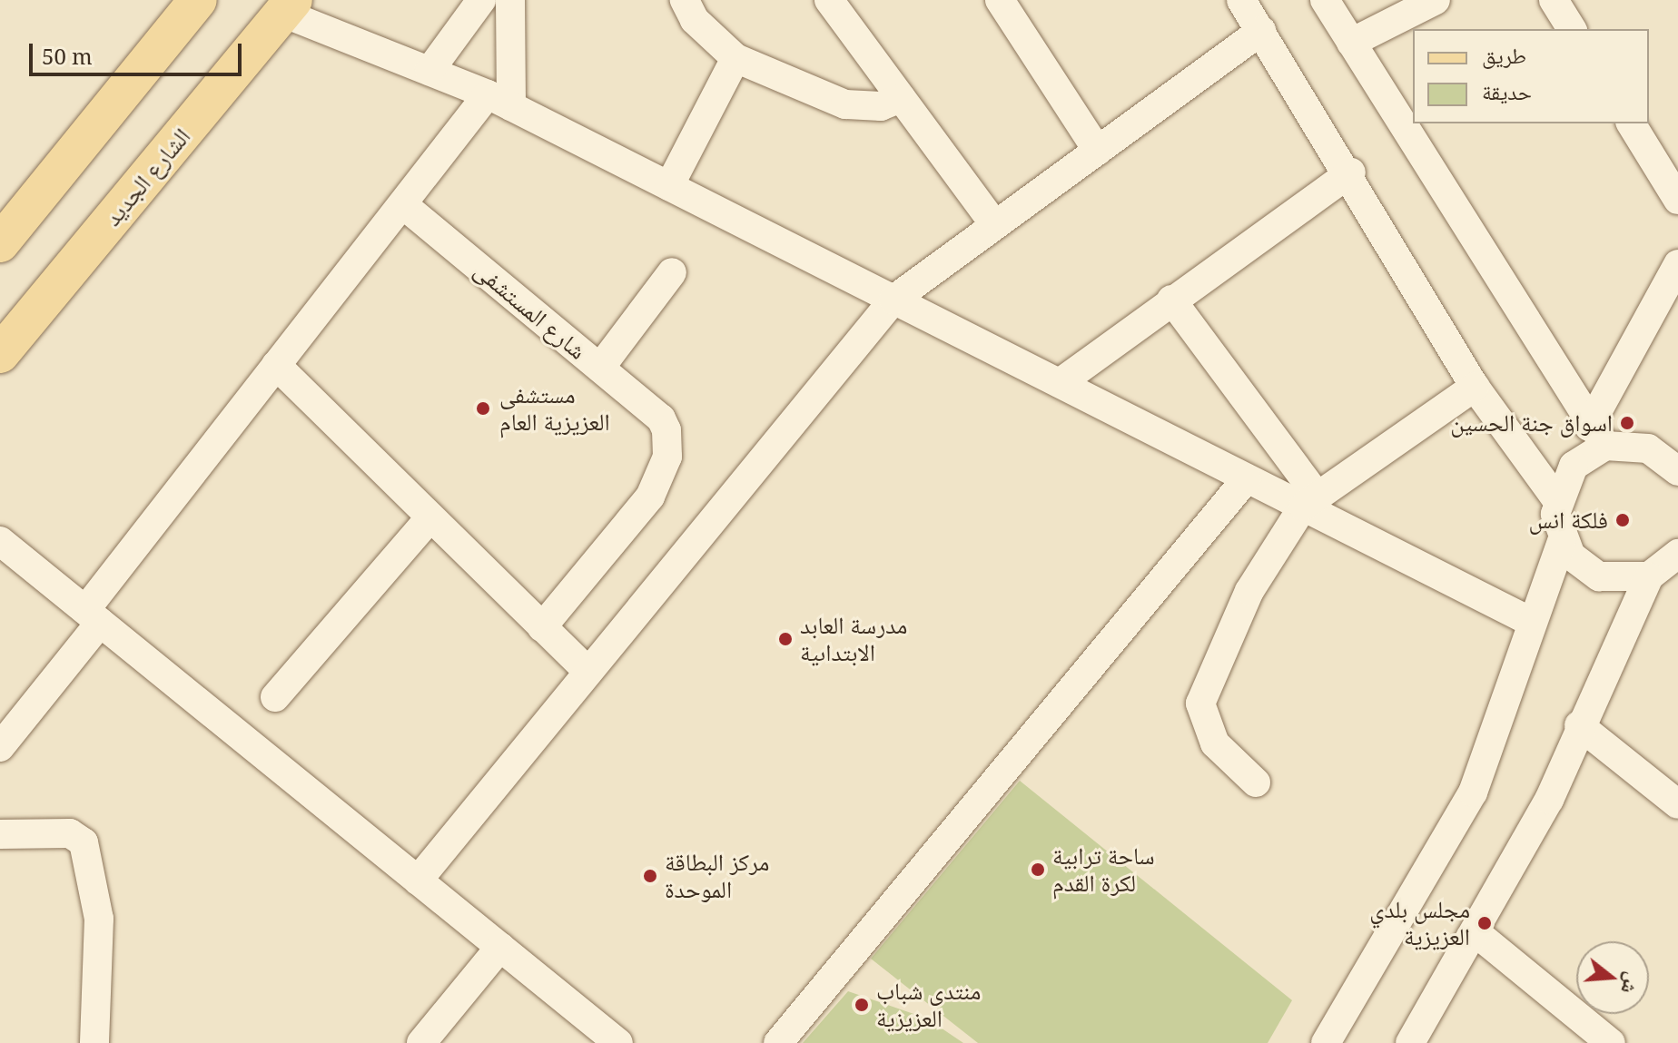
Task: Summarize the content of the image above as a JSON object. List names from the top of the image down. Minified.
{"streets":{"main road":["الشارع الجديد"],"street":["شارع المستشفى"]},"places":["مستشفى العزيزية العام","اسواق جنة الحسين","فلكة انس","مدرسة العابد الابتداىية","ساحة ترابية لكرة القدم","مركز البطاقة الموحدة","مجلس بلدي العزيزية","منتدى شباب العزيزية"],"legend":["طريق","حديقة"],"scale_bar":"50 m","north":"right"}
